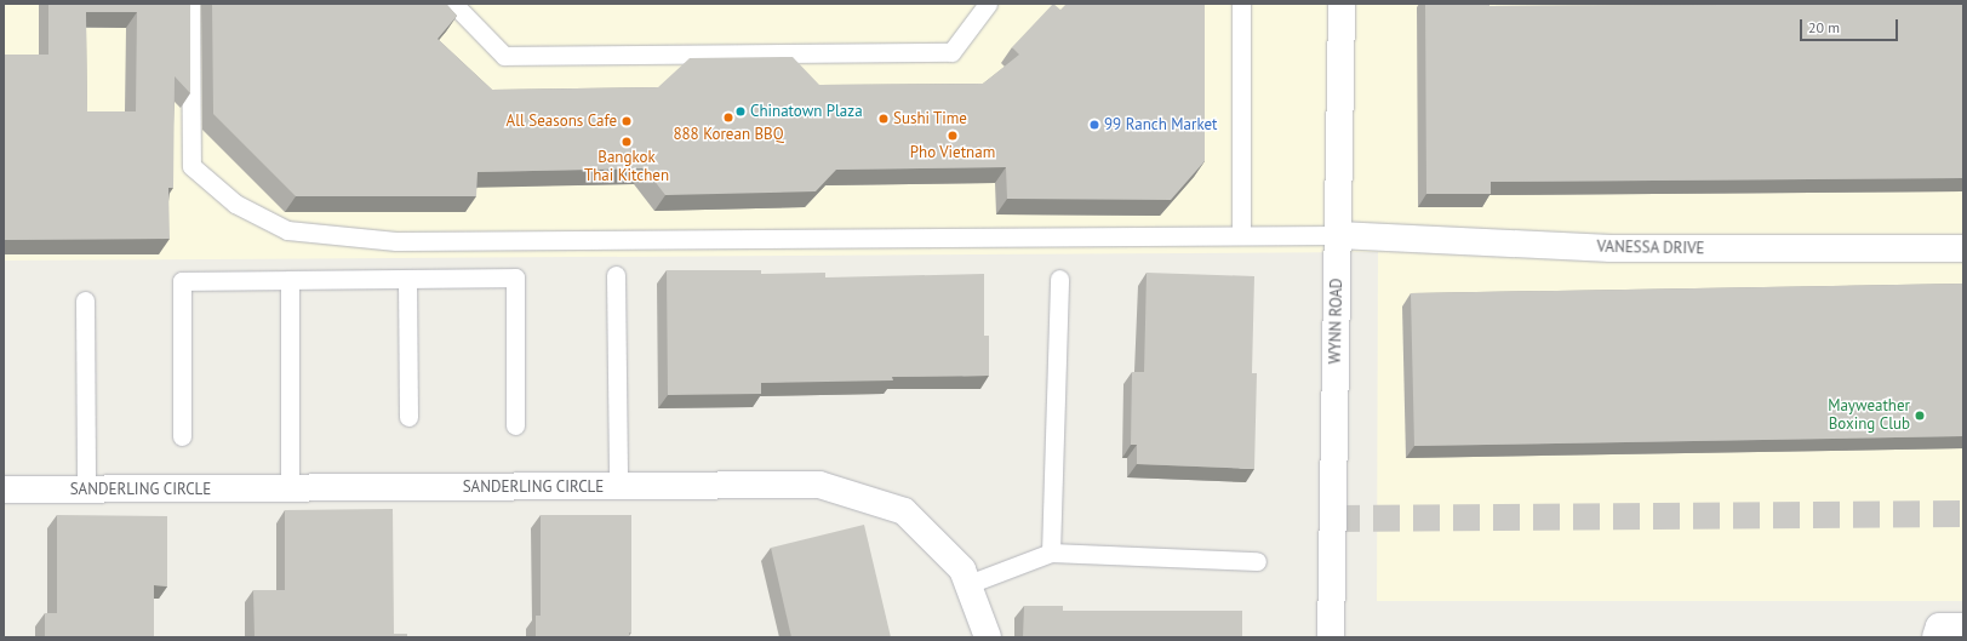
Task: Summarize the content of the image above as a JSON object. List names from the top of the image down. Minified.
{"streets":{"street":["VANESSA DRIVE","WYNN ROAD","SANDERLING CIRCLE"]},"crossings":[["VANESSA DRIVE","WYNN ROAD"]],"places":["Chinatown Plaza","888 Korean BBQ","Sushi Time","All Seasons Cafe","99 Ranch Market","Pho Vietnam","Bangkok Thai Kitchen","Mayweather Boxing Club"],"scale_bar":"20 m"}
